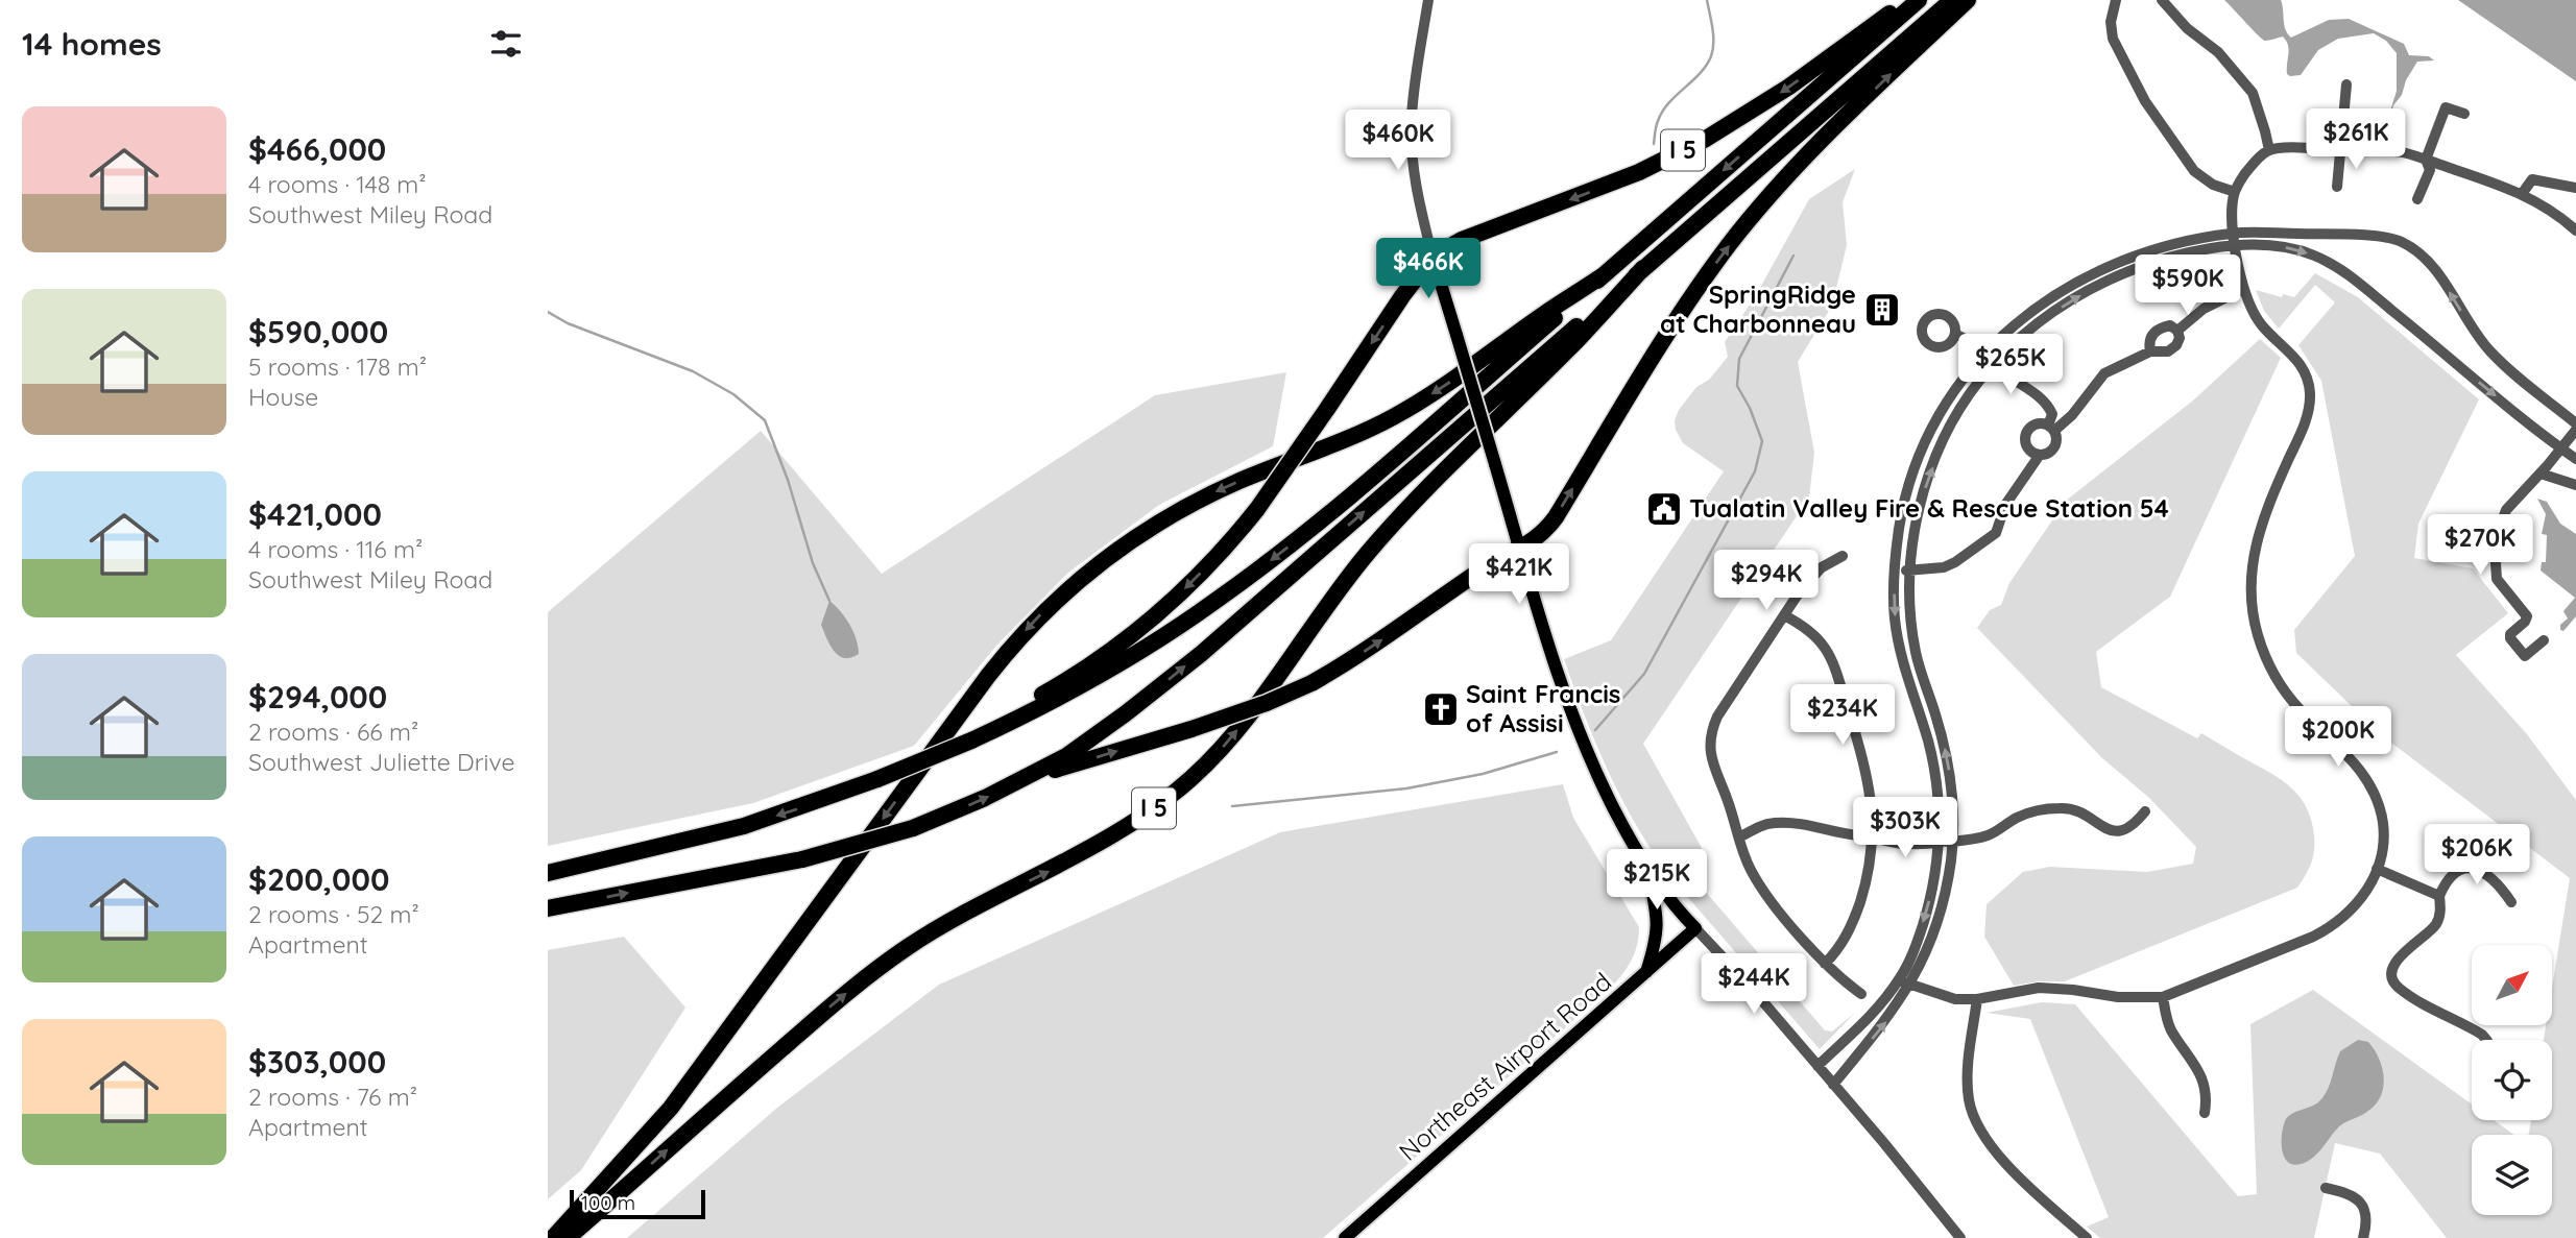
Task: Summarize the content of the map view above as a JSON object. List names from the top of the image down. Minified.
{"streets":{"highway":["I 5"],"main road":["Northeast Airport Road"]},"places":{"building":["SpringRidge at Charbonneau"],"public building":["Tualatin Valley Fire & Rescue Station 54"],"church":["Saint Francis of Assisi"]},"scale_bar":"100 m","north":"top right","page":{"heading":"14 homes","list":[{"name":"$466,000","note":"4 rooms · 148 m² · Southwest Miley Road"},{"name":"$590,000","note":"5 rooms · 178 m² · House"},{"name":"$421,000","note":"4 rooms · 116 m² · Southwest Miley Road"},{"name":"$294,000","note":"2 rooms · 66 m² · Southwest Juliette Drive"},{"name":"$200,000","note":"2 rooms · 52 m² · Apartment"},{"name":"$303,000","note":"2 rooms · 76 m² · Apartment"}],"price":["$261K","$460K","$466K","$590K","$265K","$270K","$421K","$294K","$234K","$200K","$303K","$206K","$215K","$244K"],"scale":"100 m"}}
